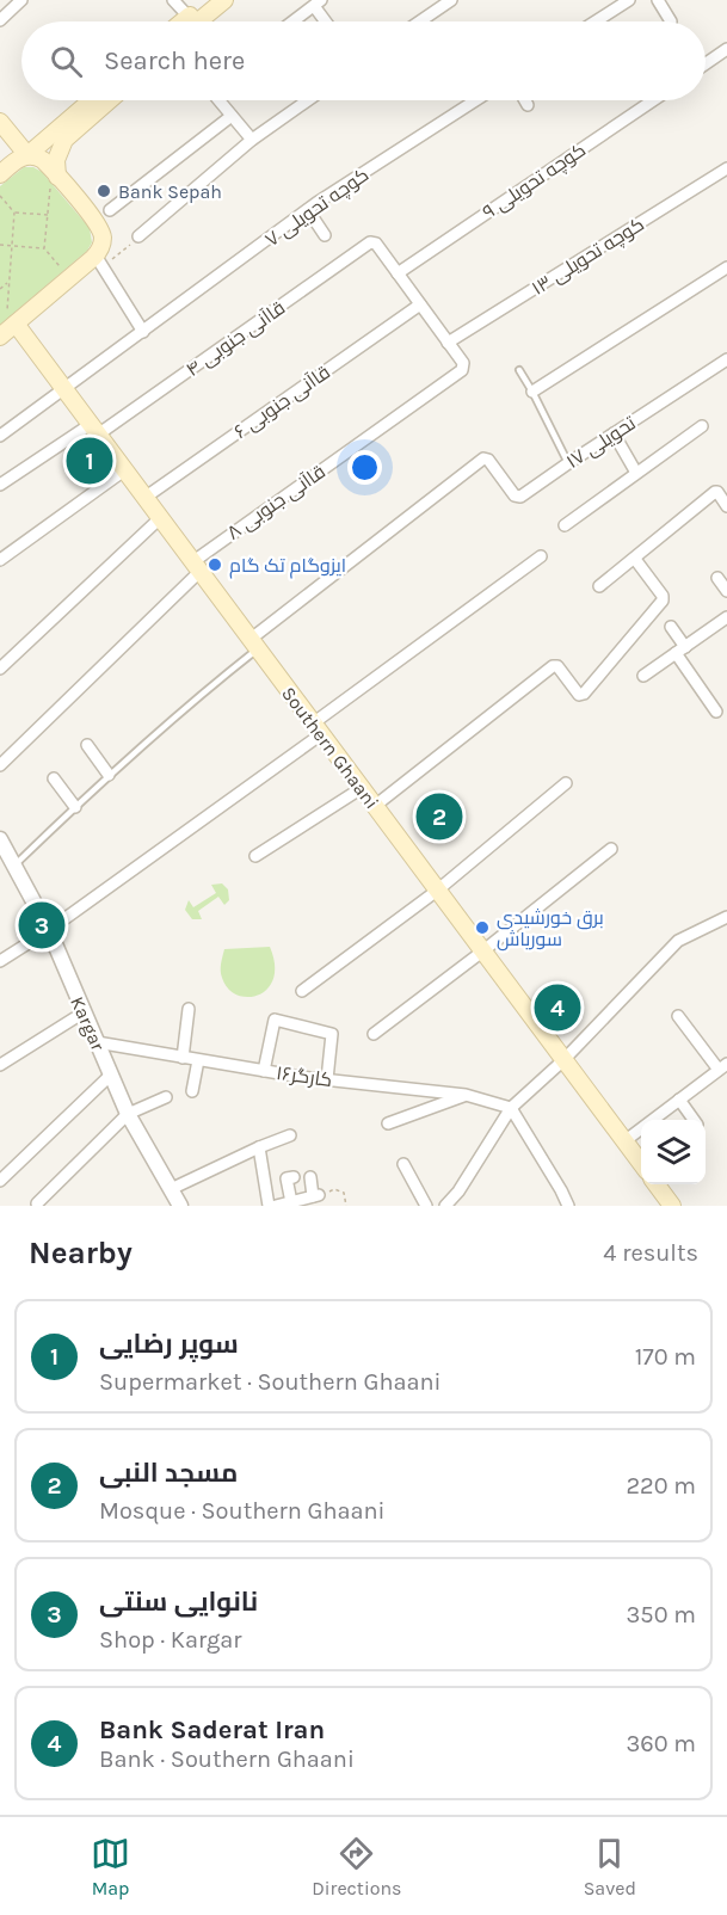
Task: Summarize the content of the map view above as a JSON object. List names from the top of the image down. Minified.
{"streets":{"main road":["Southern Ghaani"],"street":["کوچه تحویلی ۹","کوچه تحویلی ۷","کوچه تحویلی ۱۳","قاآنی جنوبی ۴","قاآنی جنوبی ۶","تحویلی ۱۷","قاآنی جنوبی ۸","Kargar","کارگر۱۶"]},"crossings":[["کوچه تحویلی ۹","قاآنی جنوبی ۴"],["کوچه تحویلی ۷","Southern Ghaani"],["کوچه تحویلی ۱۳","قاآنی جنوبی ۸"],["قاآنی جنوبی ۴","Southern Ghaani"],["قاآنی جنوبی ۶","Southern Ghaani"],["تحویلی ۱۷","Southern Ghaani"],["قاآنی جنوبی ۸","Southern Ghaani"],["Kargar","کارگر۱۶"]],"places":["Bank Sepah","ایزوگام تک گام","برق خورشیدی سوریاش"],"page":{"search":"Search here","pins":["1","2","3","4"],"heading":["Nearby","4 results"],"list":[{"mark":"1","name":"سوپر رضایی","note":"Supermarket · Southern Ghaani","value":"170 m"},{"mark":"2","name":"مسجد النبی","note":"Mosque · Southern Ghaani","value":"220 m"},{"mark":"3","name":"نانوایی سنتی","note":"Shop · Kargar","value":"350 m"},{"mark":"4","name":"Bank Saderat Iran","note":"Bank · Southern Ghaani","value":"360 m"}],"nav":["Map","Directions","Saved"]}}
